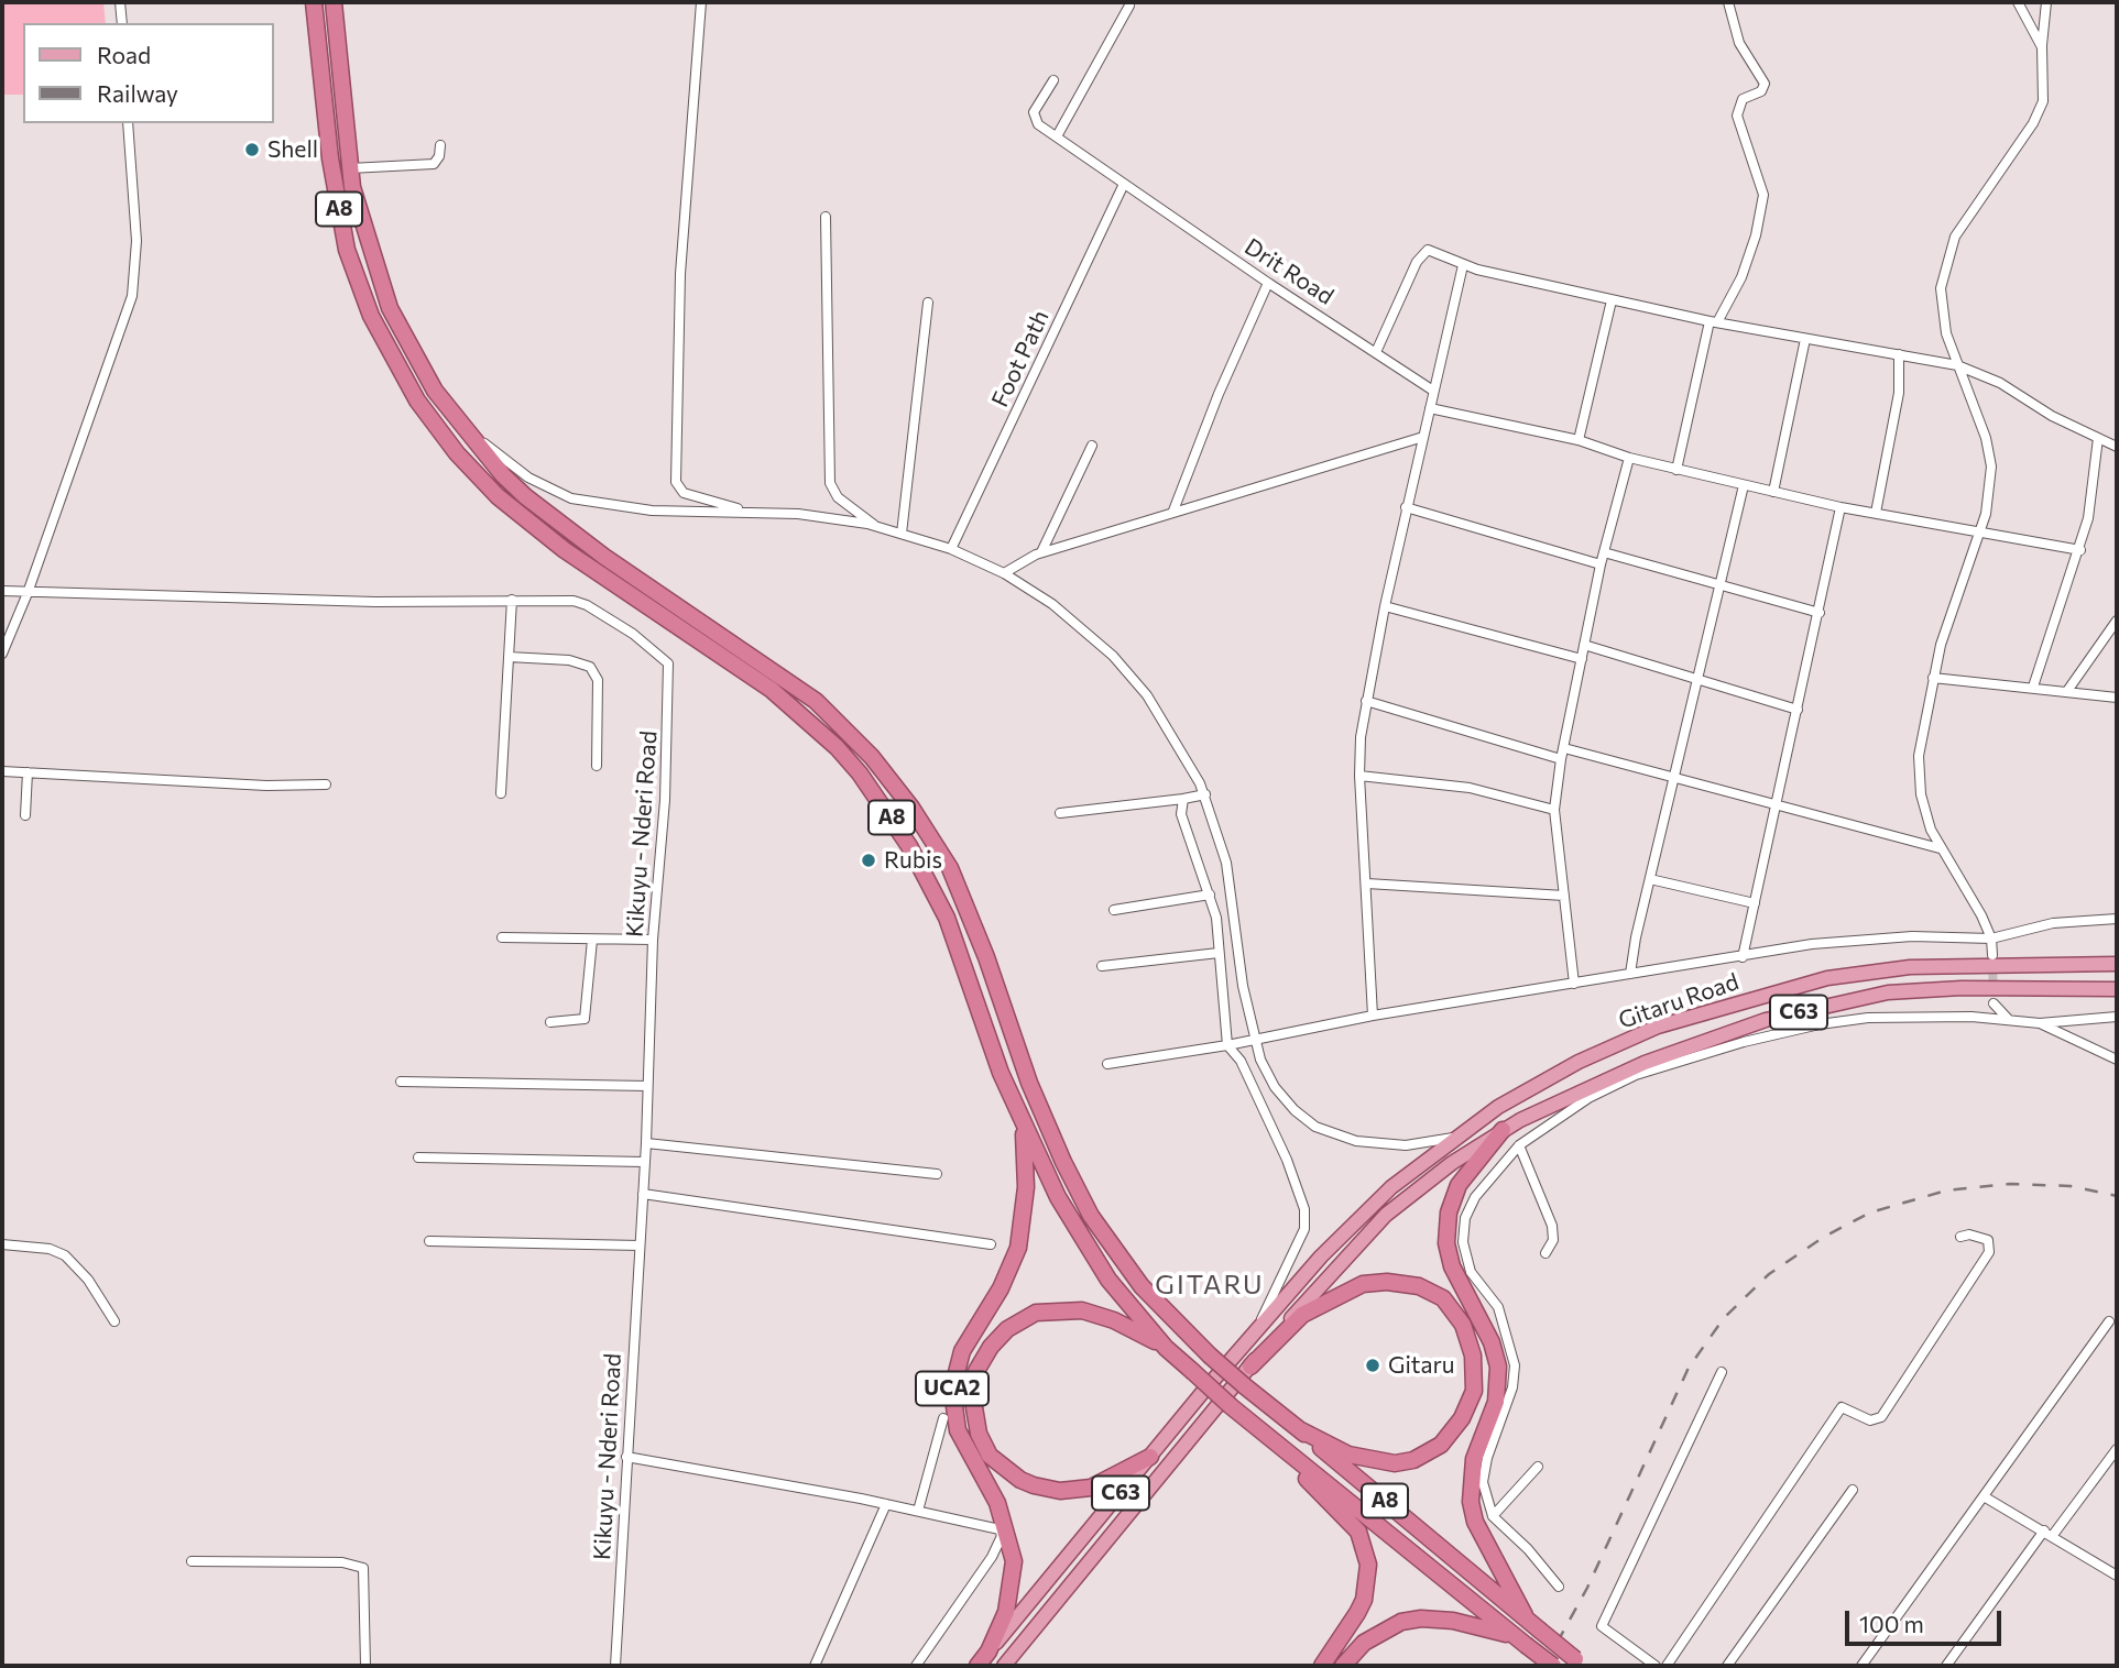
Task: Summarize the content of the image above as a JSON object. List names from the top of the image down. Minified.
{"streets":{"highway":["A8","C63","UCA2"],"main road":["Gitaru Road"],"street":["Drit Road","Foot Path","Kikuyu - Nderi Road"]},"crossings":[["A8","C63"],["A8","UCA2"],["Drit Road","Foot Path"],["Gitaru Road","C63"],["C63","UCA2"]],"districts":["GITARU"],"places":["Shell","Rubis","Gitaru"],"legend":["Road","Railway"],"scale_bar":"100 m"}
